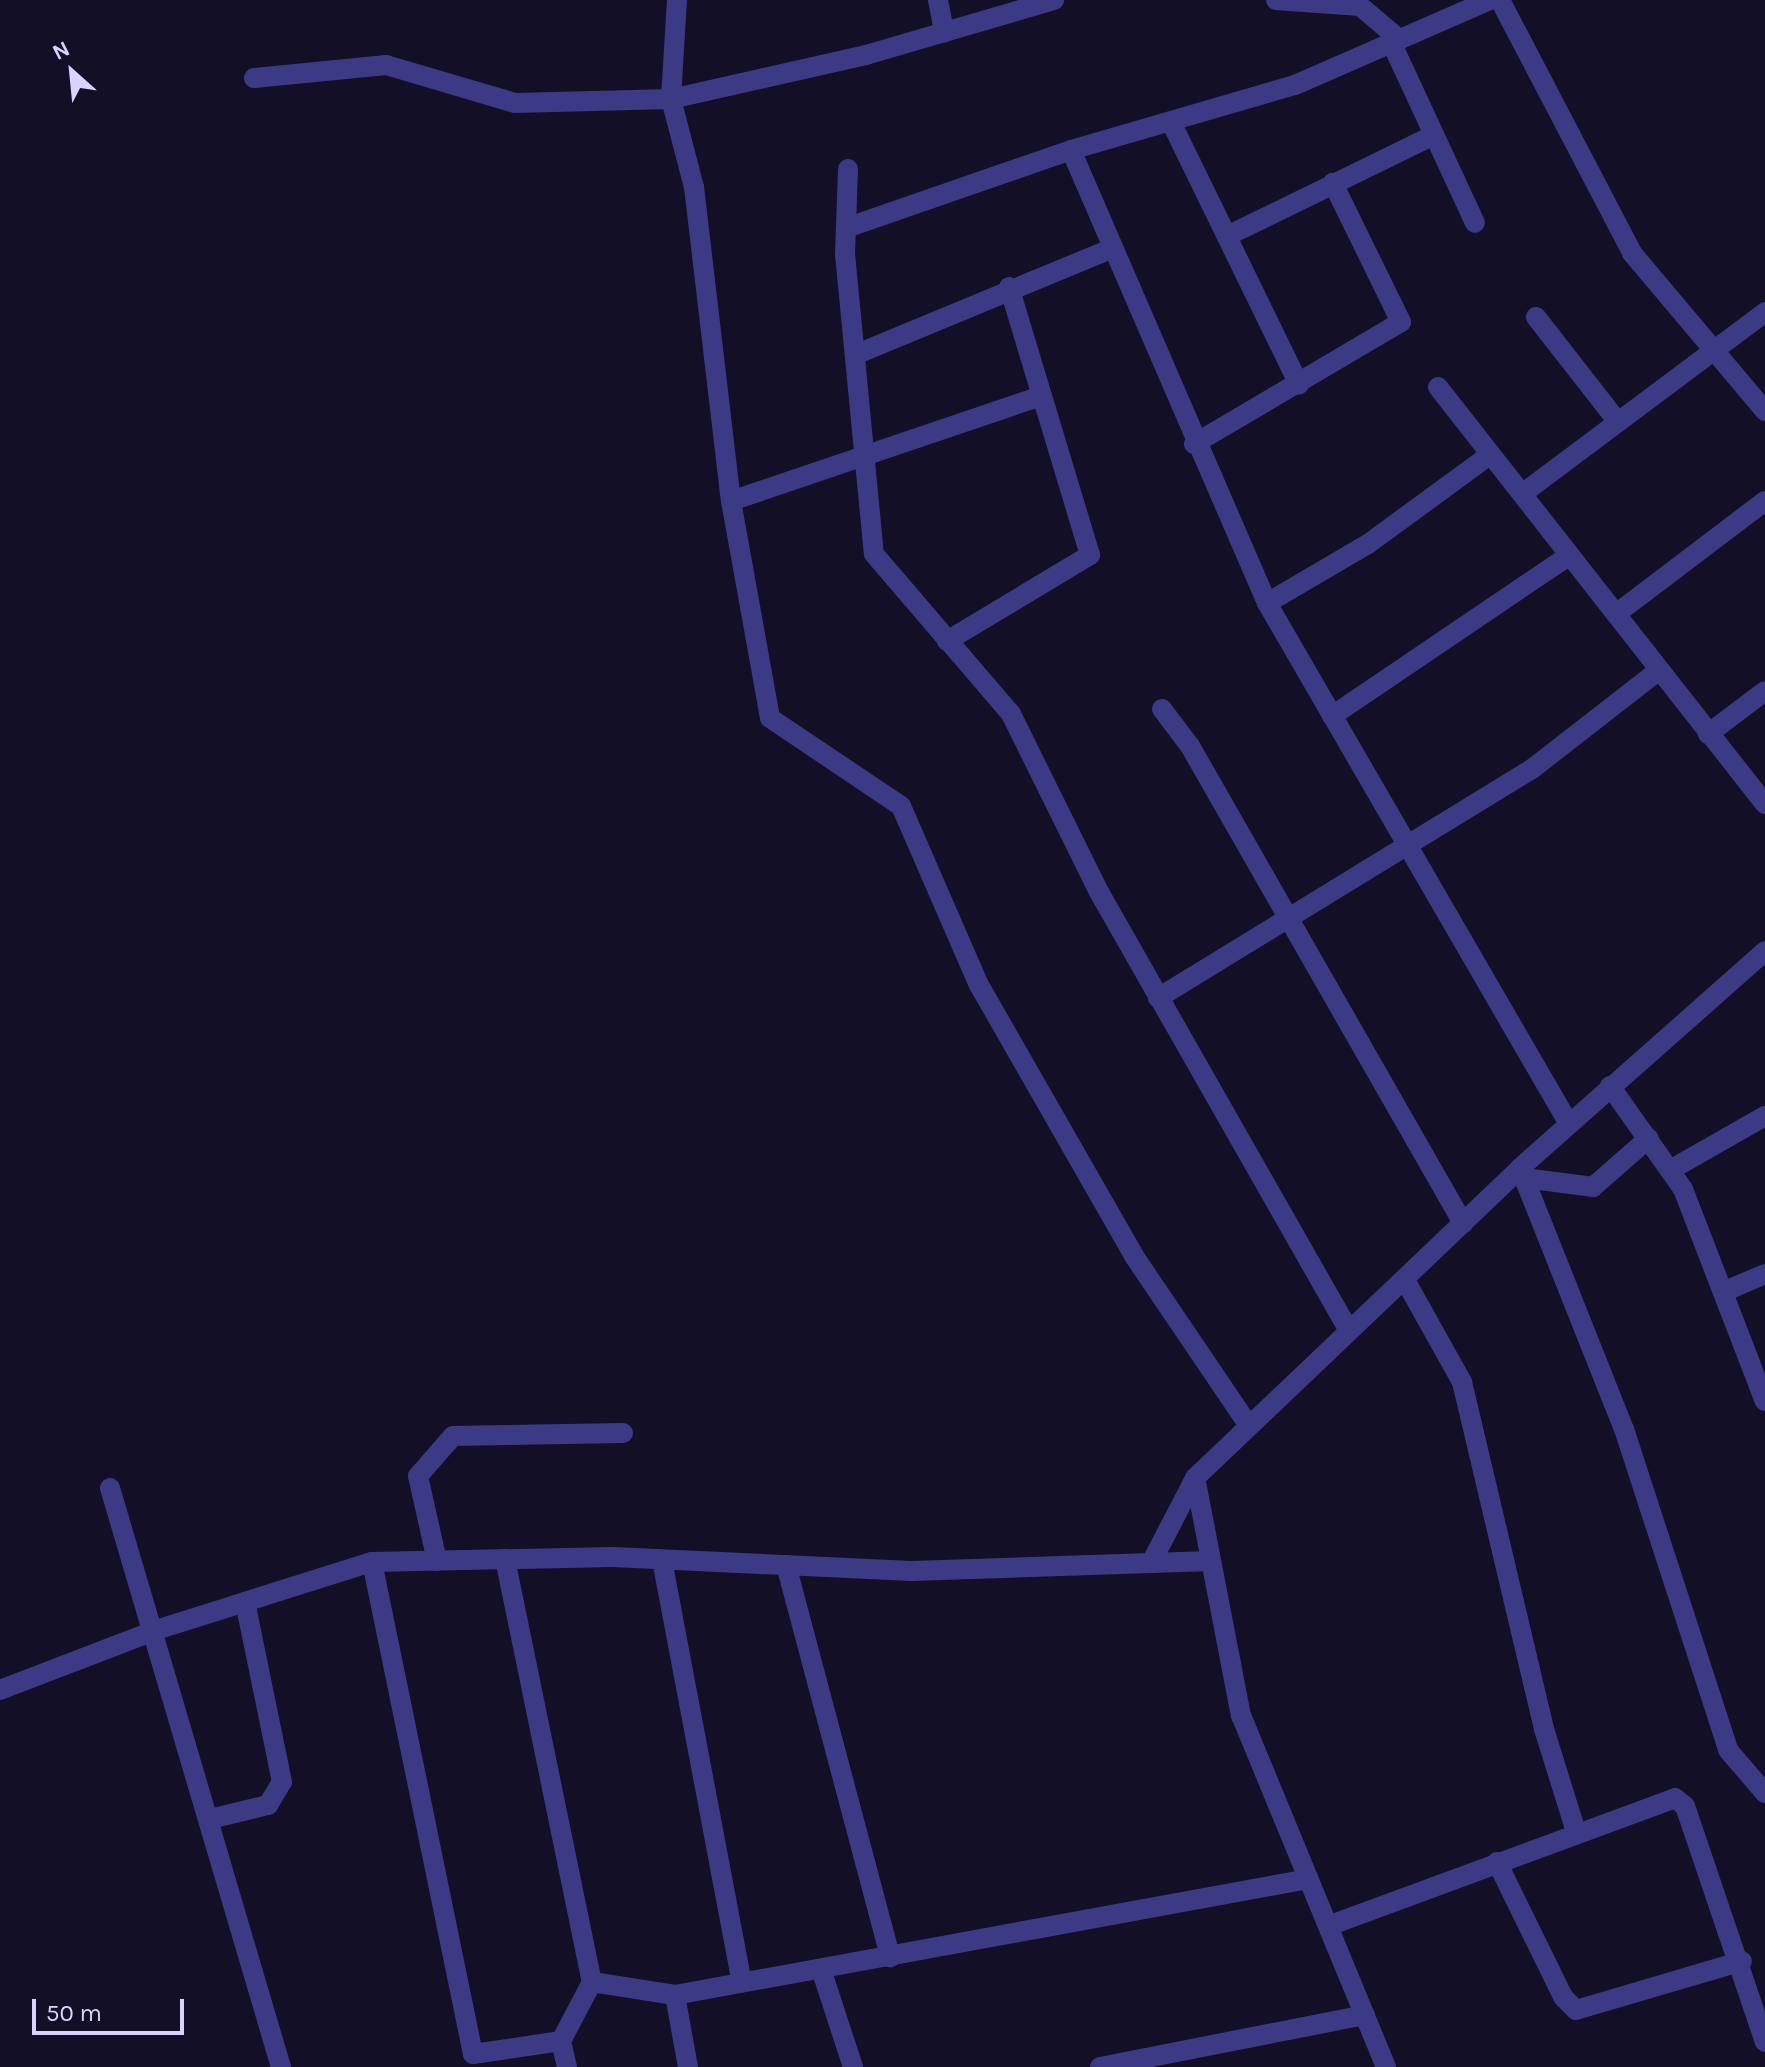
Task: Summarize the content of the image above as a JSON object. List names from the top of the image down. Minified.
{"scale_bar":"50 m","north":"top left"}
